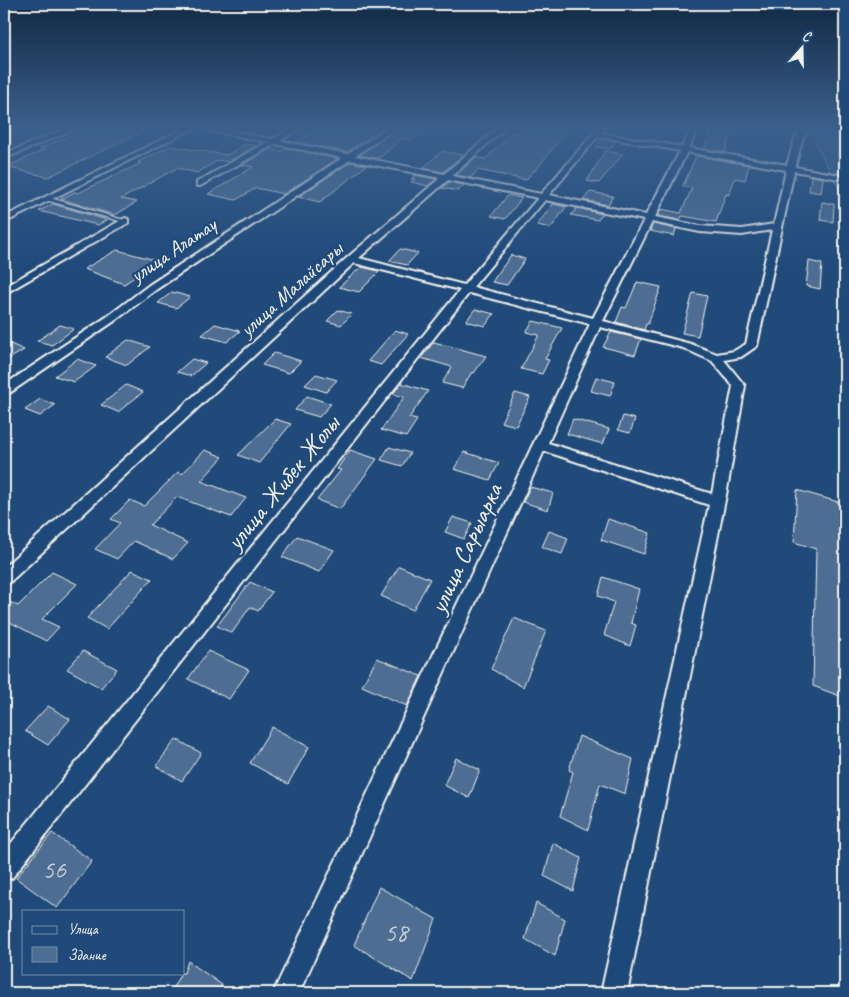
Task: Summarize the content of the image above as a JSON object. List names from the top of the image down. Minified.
{"streets":{"street":["улица Алатау","улица Малайсары","улица Жибек Жолы","улица Сарыарка"]},"house_numbers":["56","58"],"legend":["Улица","Здание"],"north":"top"}
